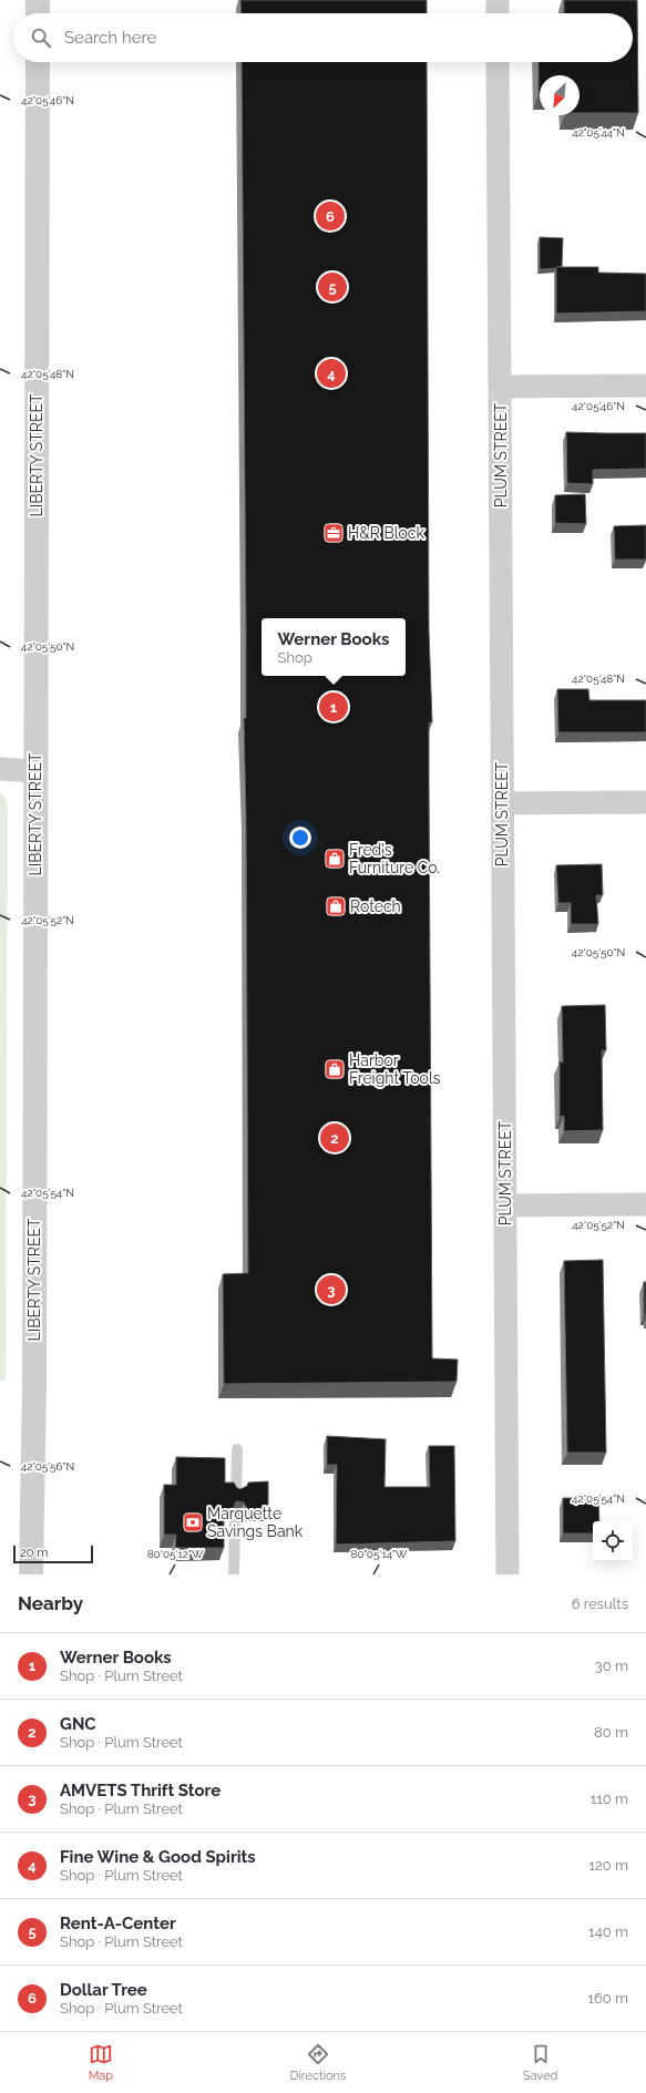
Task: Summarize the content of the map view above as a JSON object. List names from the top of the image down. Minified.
{"streets":{"street":["LIBERTY STREET","PLUM STREET"]},"places":{"office":["H&R Block"],"shop":["Fred's Furniture Co.","Rotech","Harbor Freight Tools"],"bank":["Marquette Savings Bank"]},"scale_bar":"20 m","north":"bottom left","page":{"search":"Search here","pins":["6","5","4","1","2","3"],"popup":["Werner Books","Shop"],"scale":"20 m","heading":["Nearby","6 results"],"list":[{"mark":"1","name":"Werner Books","note":"Shop · Plum Street","value":"30 m"},{"mark":"2","name":"GNC","note":"Shop · Plum Street","value":"80 m"},{"mark":"3","name":"AMVETS Thrift Store","note":"Shop · Plum Street","value":"110 m"},{"mark":"4","name":"Fine Wine & Good Spirits","note":"Shop · Plum Street","value":"120 m"},{"mark":"5","name":"Rent-A-Center","note":"Shop · Plum Street","value":"140 m"},{"mark":"6","name":"Dollar Tree","note":"Shop · Plum Street","value":"160 m"}],"nav":["Map","Directions","Saved"]},"coordinates":["42°05'46\"N","42°05'44\"N","42°05'48\"N","42°05'50\"N","42°05'52\"N","42°05'54\"N","42°05'56\"N","80°05'12\"W","80°05'14\"W"]}
